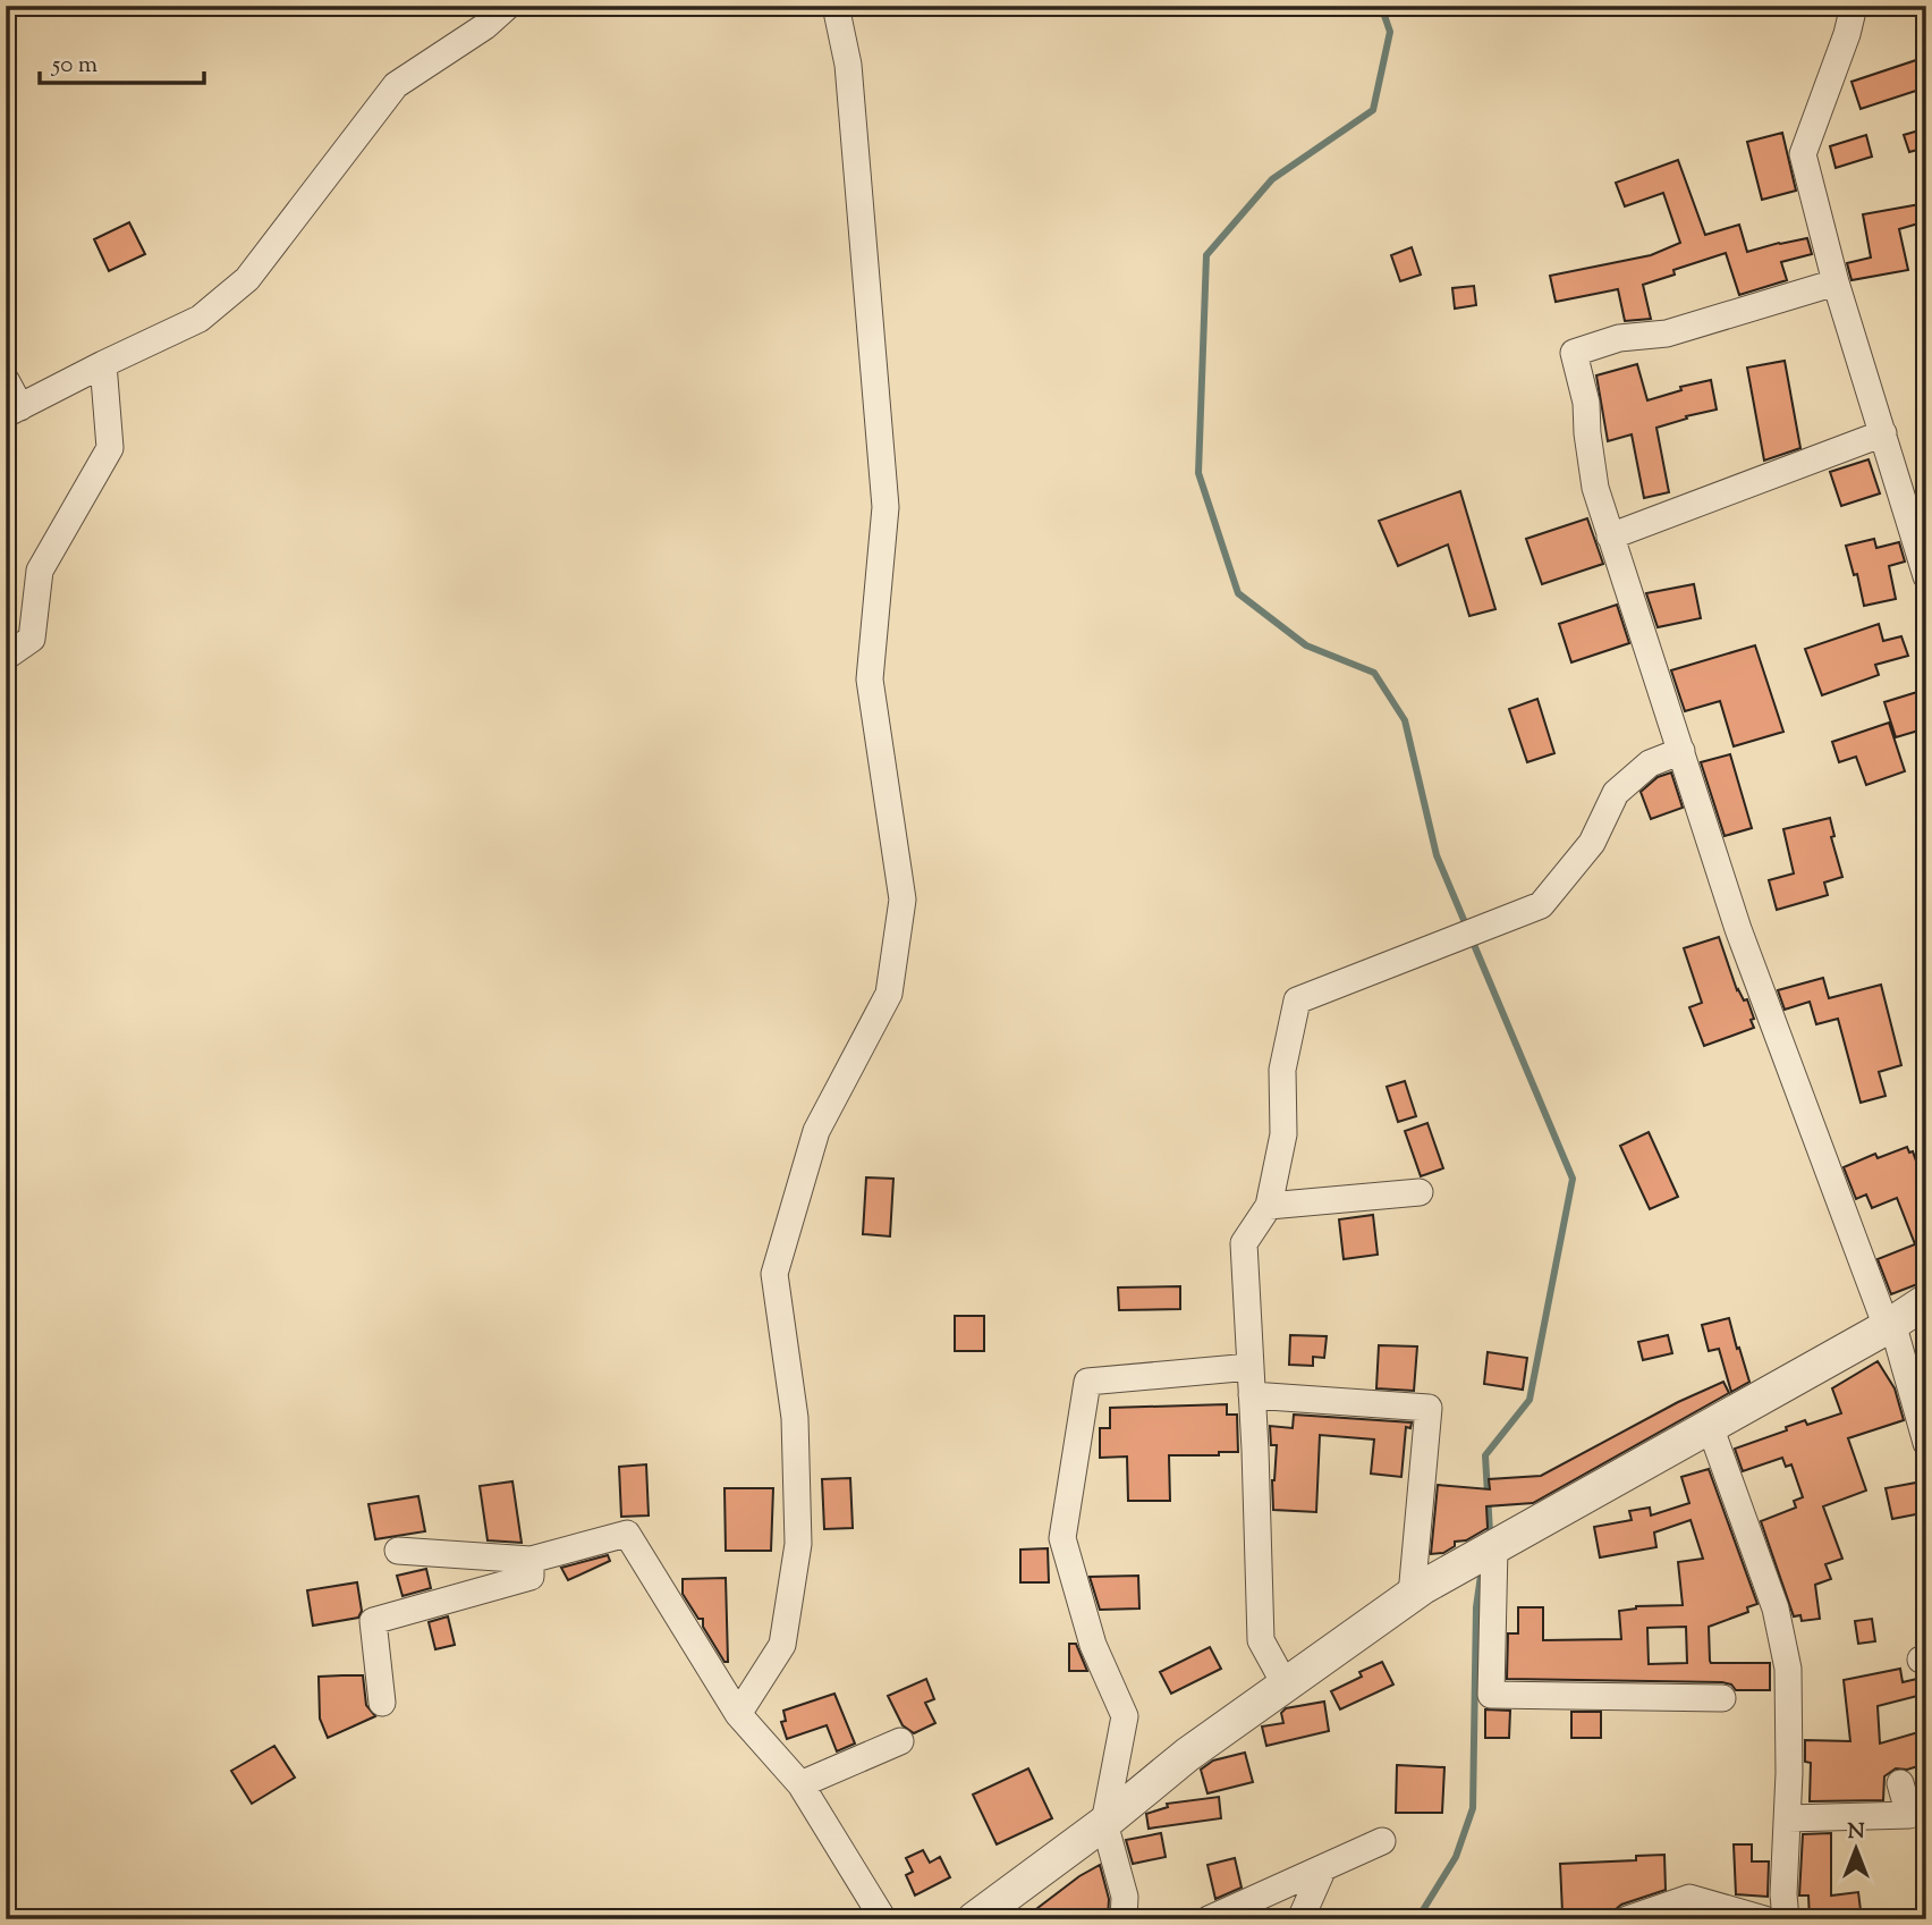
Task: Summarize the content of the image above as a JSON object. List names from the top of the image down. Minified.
{"scale_bar":"50 m","north":"top"}
